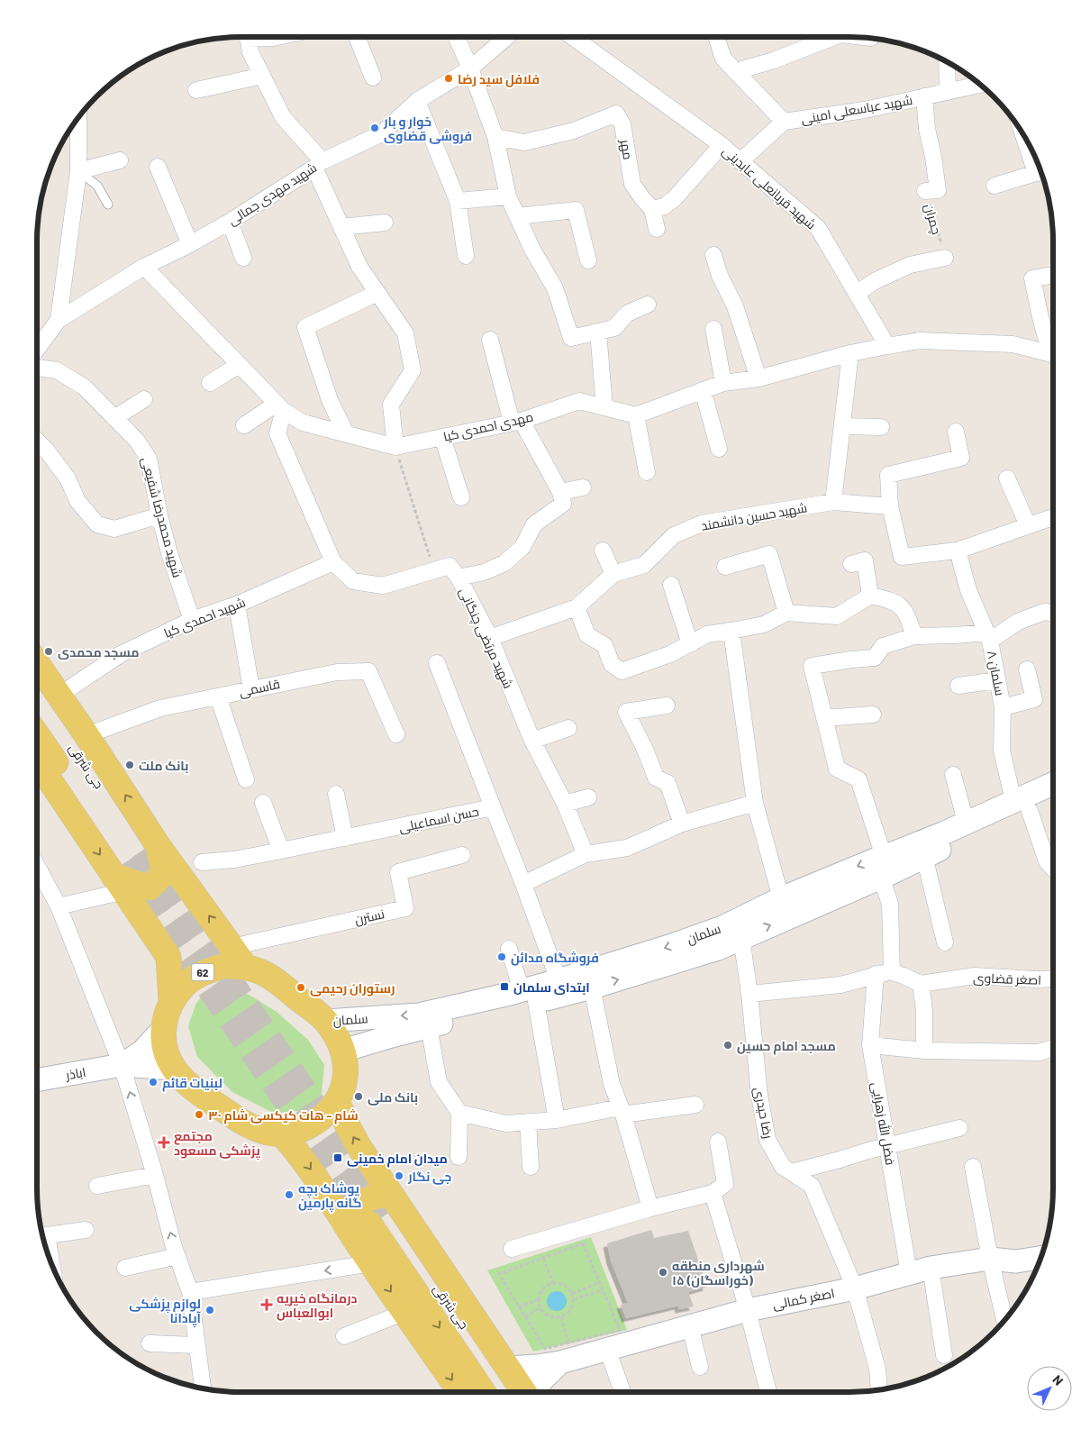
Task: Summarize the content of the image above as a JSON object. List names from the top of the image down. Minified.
{"streets":{"main road":["جی شرقی","سلمان","62","اباذر","اصغر کمالی"],"street":["شهید عباسعلی امینی","مهر","شهید قربانعلی عابدینی","شهید مهدی جمالی","چمران","مهدی احمدی کیا","شهید حسین دانشمند","شهید محمدرضا شفیعی","شهید احمدی کیا","شهید مرتضی چنگانی","سلمان ۸","قاسمی","حسن اسماعیلی","نسترن","اصغر قضاوی","رضا حیدری","فضل الله زهرایی"]},"crossings":[["شهید عباسعلی امینی","شهید قربانعلی عابدینی"],["شهید عباسعلی امینی","چمران"],["شهید مهدی جمالی","مهدی احمدی کیا"],["مهدی احمدی کیا","شهید مرتضی چنگانی"],["شهید حسین دانشمند","شهید مرتضی چنگانی"],["شهید محمدرضا شفیعی","شهید احمدی کیا"],["شهید احمدی کیا","شهید مرتضی چنگانی"],["سلمان ۸","سلمان"],["حسن اسماعیلی","سلمان"],["نسترن","62"],["سلمان","62"],["سلمان","رضا حیدری"],["62","اباذر"],["رضا حیدری","اصغر کمالی"],["فضل الله زهرایی","اصغر کمالی"]],"places":{"other":["فلافل سید رضا","خوار و بار فروشی قضاوی","مسجد محمدی","بانک ملت","فروشگاه مدائن","رستوران رحیمی","مسجد امام حسین","لبنیات قائم","بانک ملی","۳۰ شام - هات کیکسی شام","جی نگار","پوشاک بچه گانه پارمین","شهرداری منطقه ۱۵ (خوراسگان)","لوازم پزشکی آپادانا"],"transit":["ابتدای سلمان","میدان امام خمینی"],"health":["مجتمع پزشکی مسعود","درمانگاه خیریه ابوالعباس"]},"north":"top right"}
